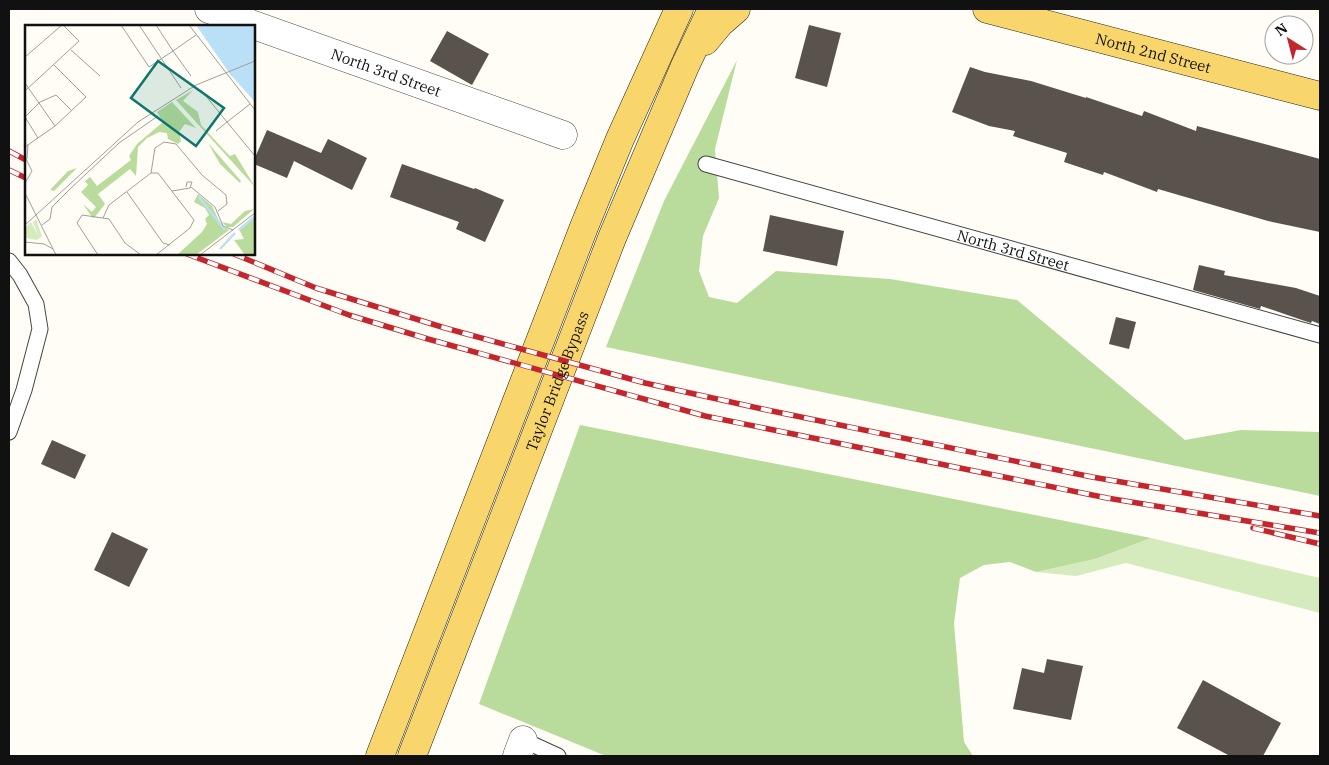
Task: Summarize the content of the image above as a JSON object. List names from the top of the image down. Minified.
{"streets":{"main road":["North 2nd Street","Taylor Bridge Bypass"],"street":["North 3rd Street"]},"north":"top left"}
